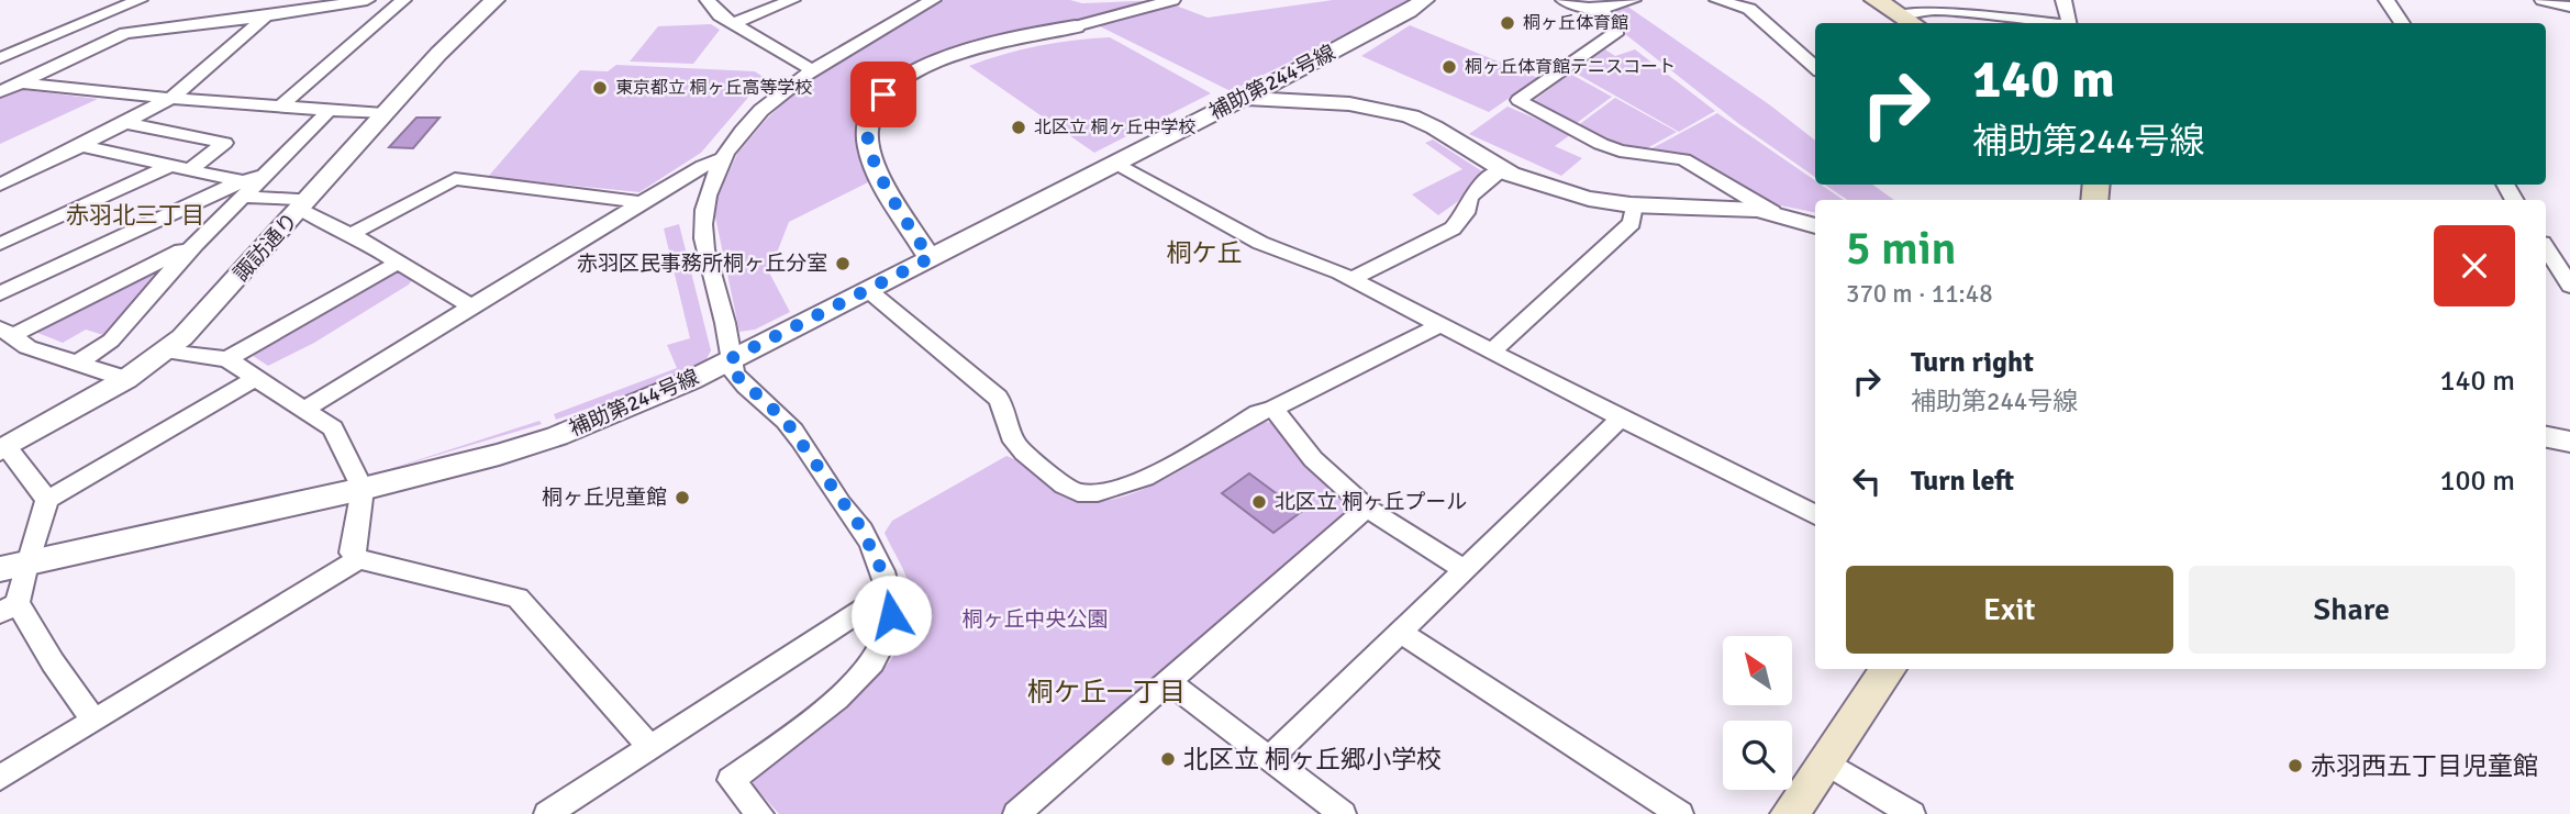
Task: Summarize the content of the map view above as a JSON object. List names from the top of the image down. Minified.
{"streets":{"street":["補助第244号線","諏訪通り"]},"districts":["赤羽北三丁目","桐ケ丘","桐ケ丘一丁目"],"parks":["桐ヶ丘中央公園"],"places":["桐ヶ丘体育館","桐ヶ丘体育館テニスコート","東京都立 桐ヶ丘高等学校","北区立 桐ヶ丘中学校","赤羽区民事務所桐ヶ丘分室","桐ヶ丘児童館","北区立 桐ヶ丘プール","北区立 桐ヶ丘郷小学校","赤羽西五丁目児童館"],"north":"top left","page":{"turn":["140 m","補助第244号線"],"heading":["5 min","370 m · 11:48"],"list":[{"name":"Turn right","note":"補助第244号線","value":"140 m"},{"name":"Turn left","value":"100 m"}],"buttons":["Exit","Share"]}}
